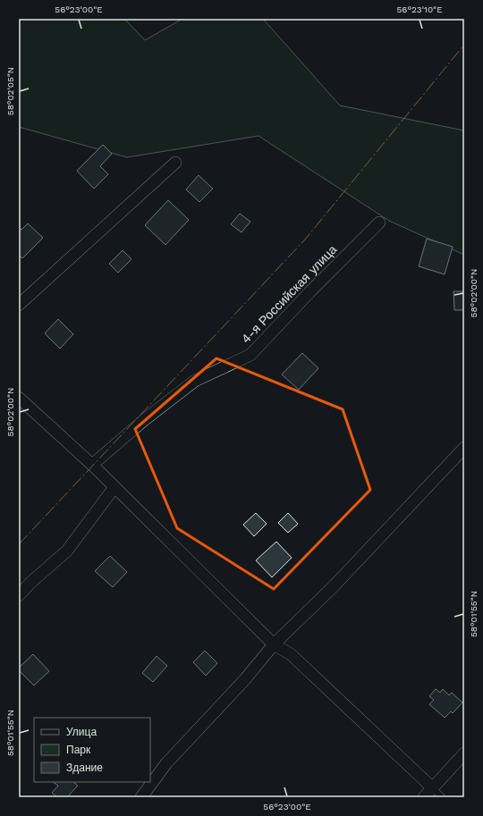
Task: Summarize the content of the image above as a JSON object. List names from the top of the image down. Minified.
{"streets":{"street":["4-я Российская улица"]},"legend":["Улица","Парк","Здание"],"coordinates":["56°23'00\"E","56°23'10\"E","58°02'05\"N","58°02'00\"N","58°01'55\"N"]}
